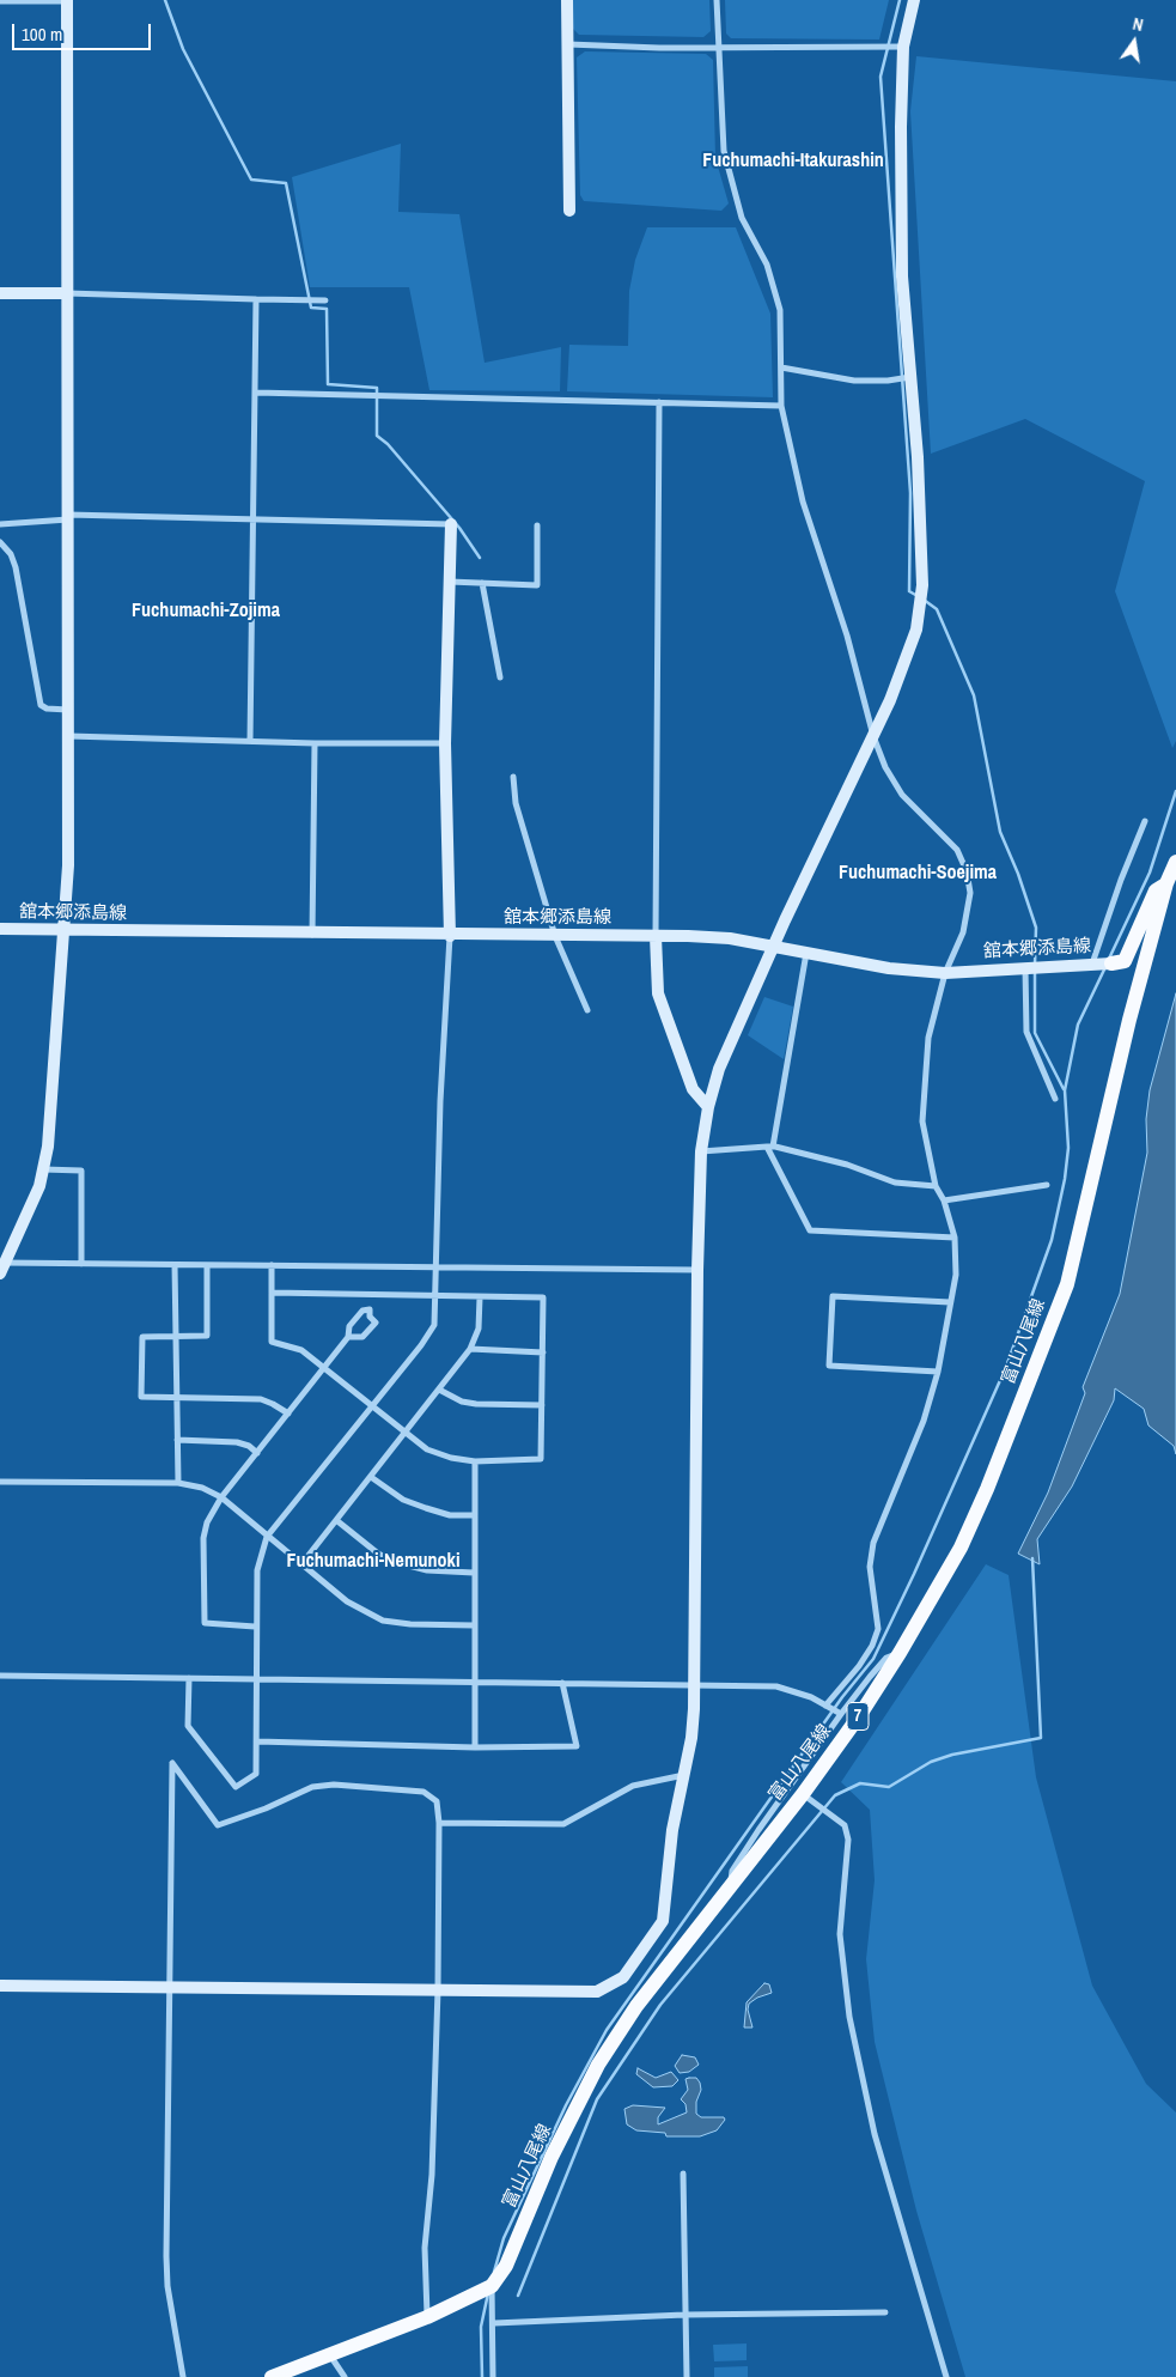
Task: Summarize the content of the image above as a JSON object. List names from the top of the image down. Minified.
{"streets":{"main road":["富山八尾線","7"],"street":["舘本郷添島線"]},"districts":["Fuchumachi-Itakurashin","Fuchumachi-Zojima","Fuchumachi-Soejima","Fuchumachi-Nemunoki"],"scale_bar":"100 m","north":"top"}
